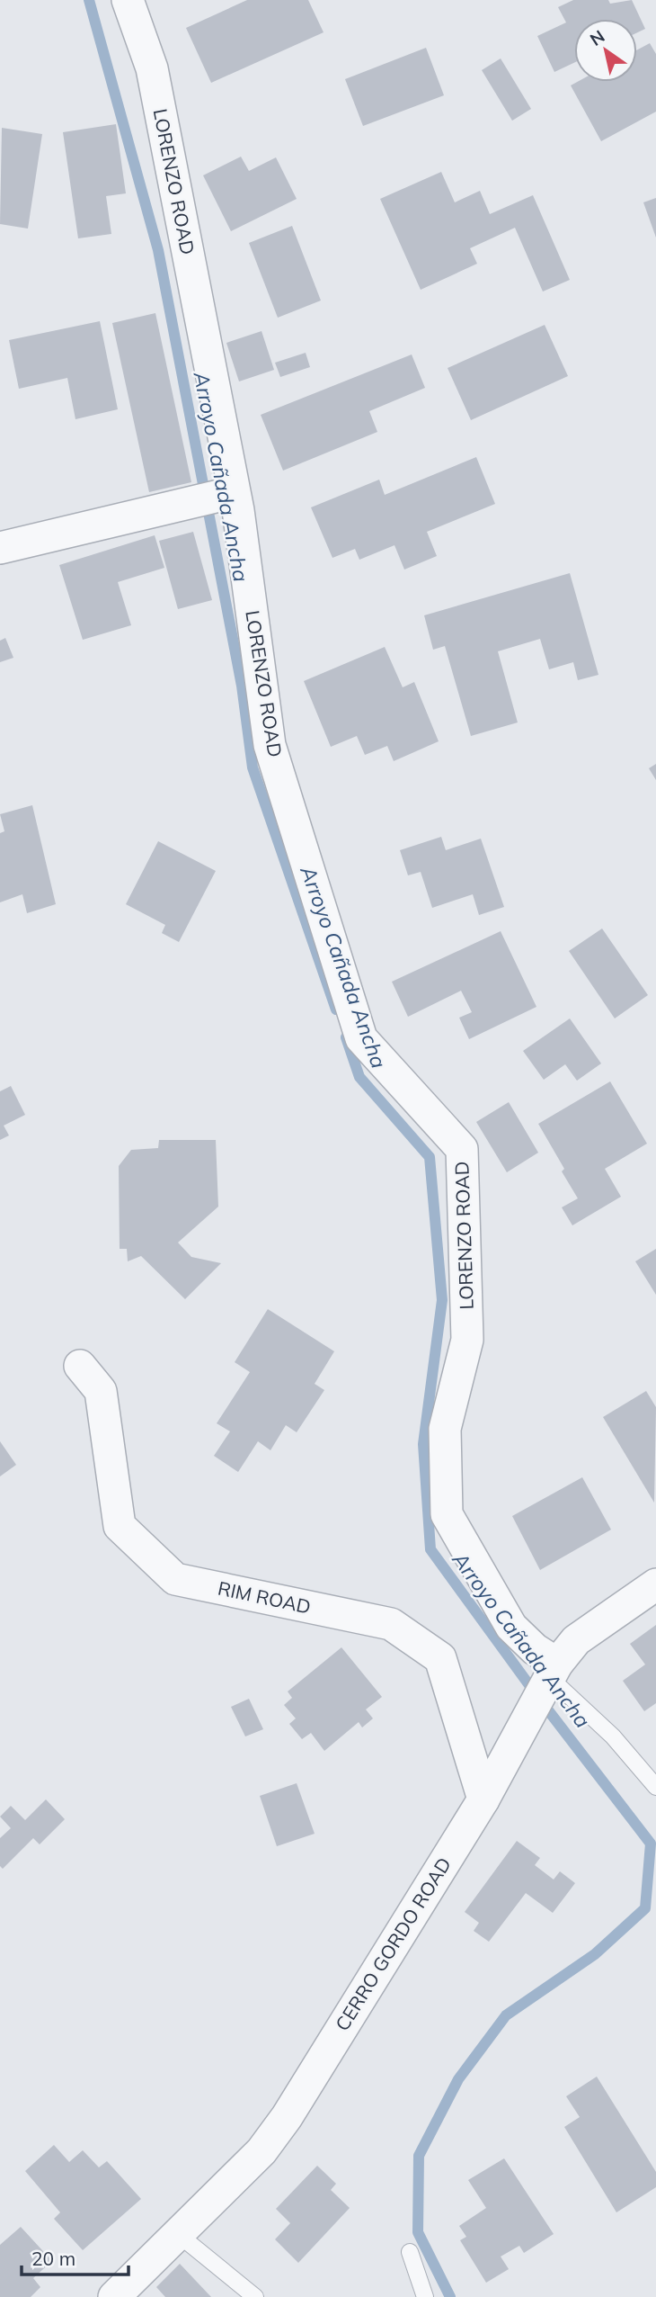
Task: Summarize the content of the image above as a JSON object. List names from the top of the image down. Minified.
{"streets":{"street":["LORENZO ROAD","RIM ROAD","CERRO GORDO ROAD"]},"crossings":[["LORENZO ROAD","CERRO GORDO ROAD"],["RIM ROAD","CERRO GORDO ROAD"]],"water":["Arroyo Cañada Ancha"],"scale_bar":"20 m","north":"top left"}
